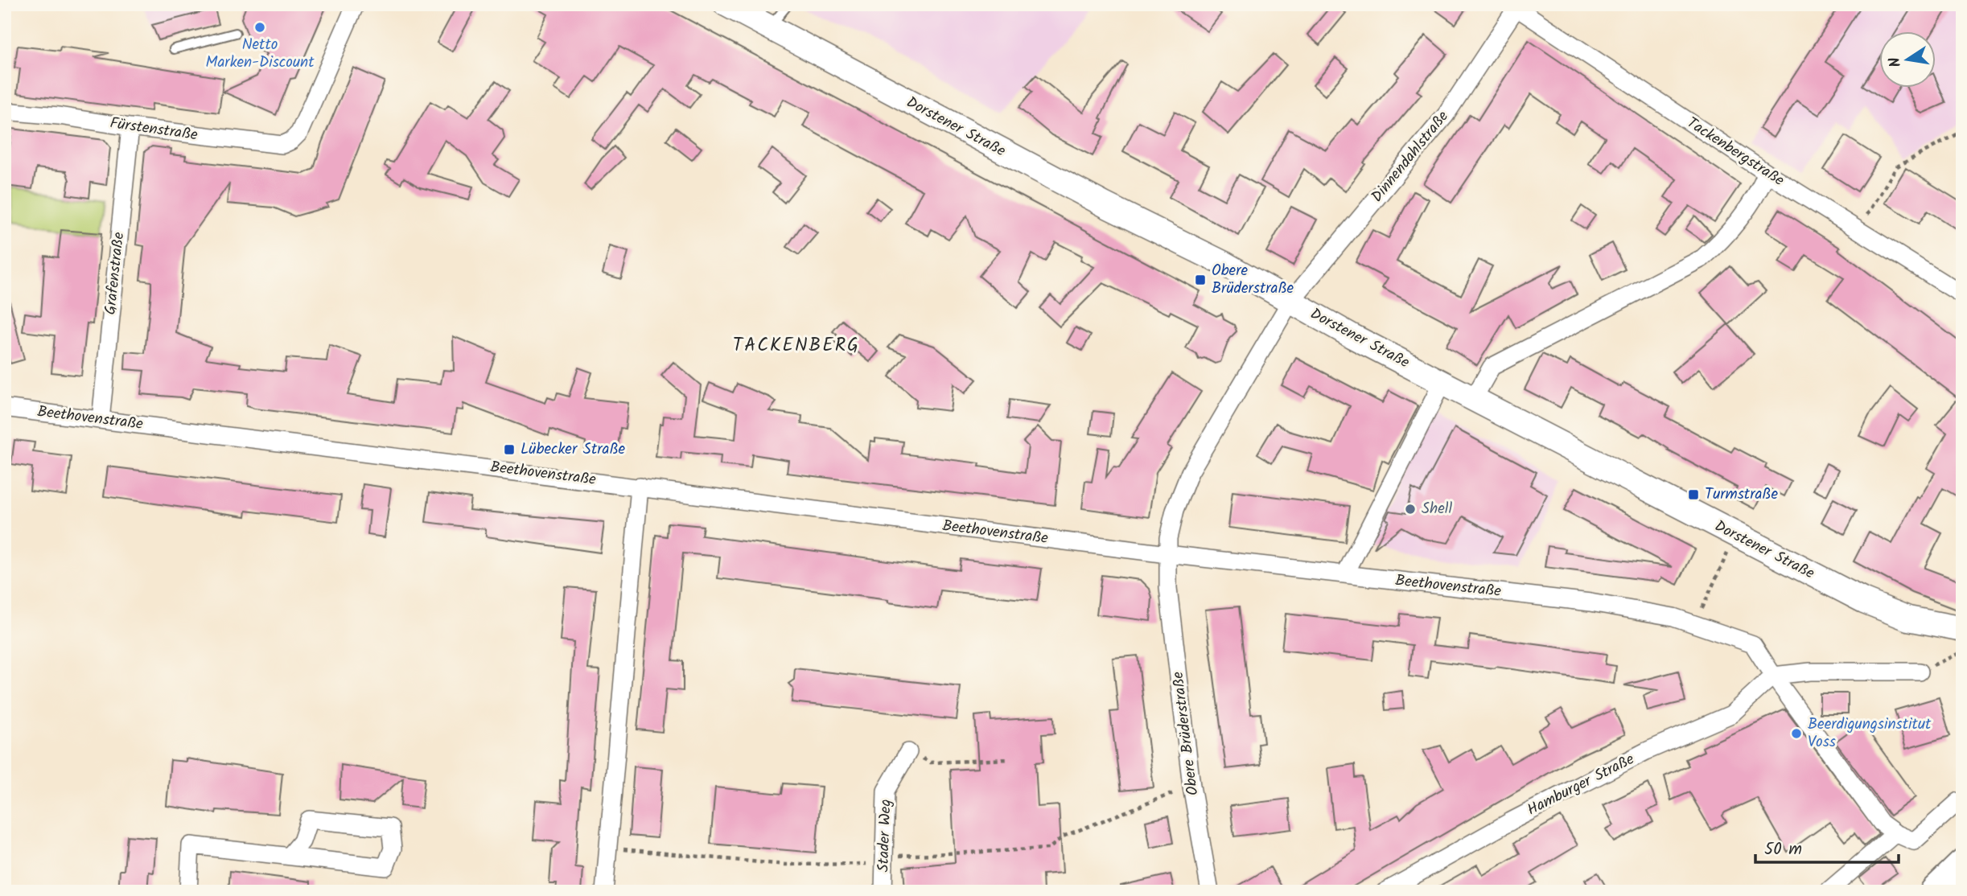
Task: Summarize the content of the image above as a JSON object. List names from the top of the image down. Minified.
{"streets":{"main road":["Dorstener Straße"],"street":["Fürstenstraße","Tackenbergstraße","Dinnendahlstraße","Grafenstraße","Beethovenstraße","Obere Brüderstraße","Hamburger Straße","Stader Weg"]},"crossings":[["Dorstener Straße","Dinnendahlstraße"],["Dorstener Straße","Obere Brüderstraße"],["Fürstenstraße","Grafenstraße"],["Tackenbergstraße","Dinnendahlstraße"],["Dinnendahlstraße","Obere Brüderstraße"],["Grafenstraße","Beethovenstraße"],["Beethovenstraße","Obere Brüderstraße"],["Beethovenstraße","Hamburger Straße"]],"districts":["TACKENBERG"],"places":{"other":["Netto Marken-Discount","Shell","Beerdigungsinstitut Voss"],"transit":["Obere Brüderstraße","Lübecker Straße","Turmstraße"]},"scale_bar":"50 m","north":"left"}
